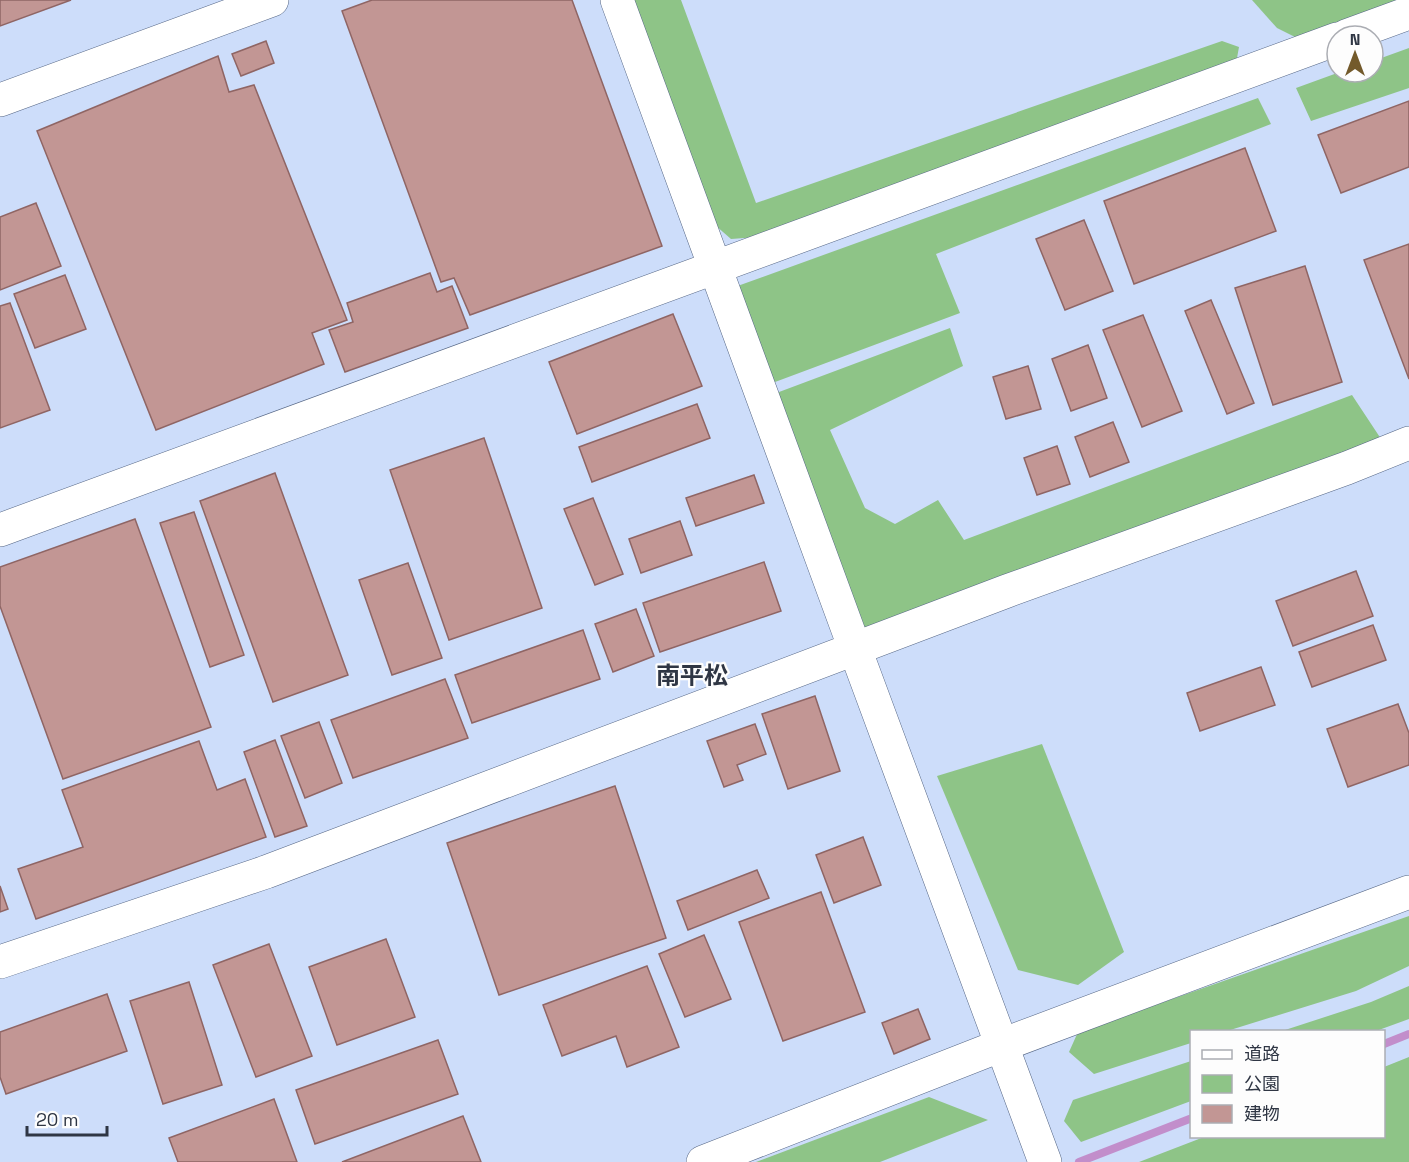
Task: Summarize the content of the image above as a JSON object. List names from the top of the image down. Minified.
{"districts":["南平松"],"legend":["道路","公園","建物"],"scale_bar":"20 m","north":"top"}
